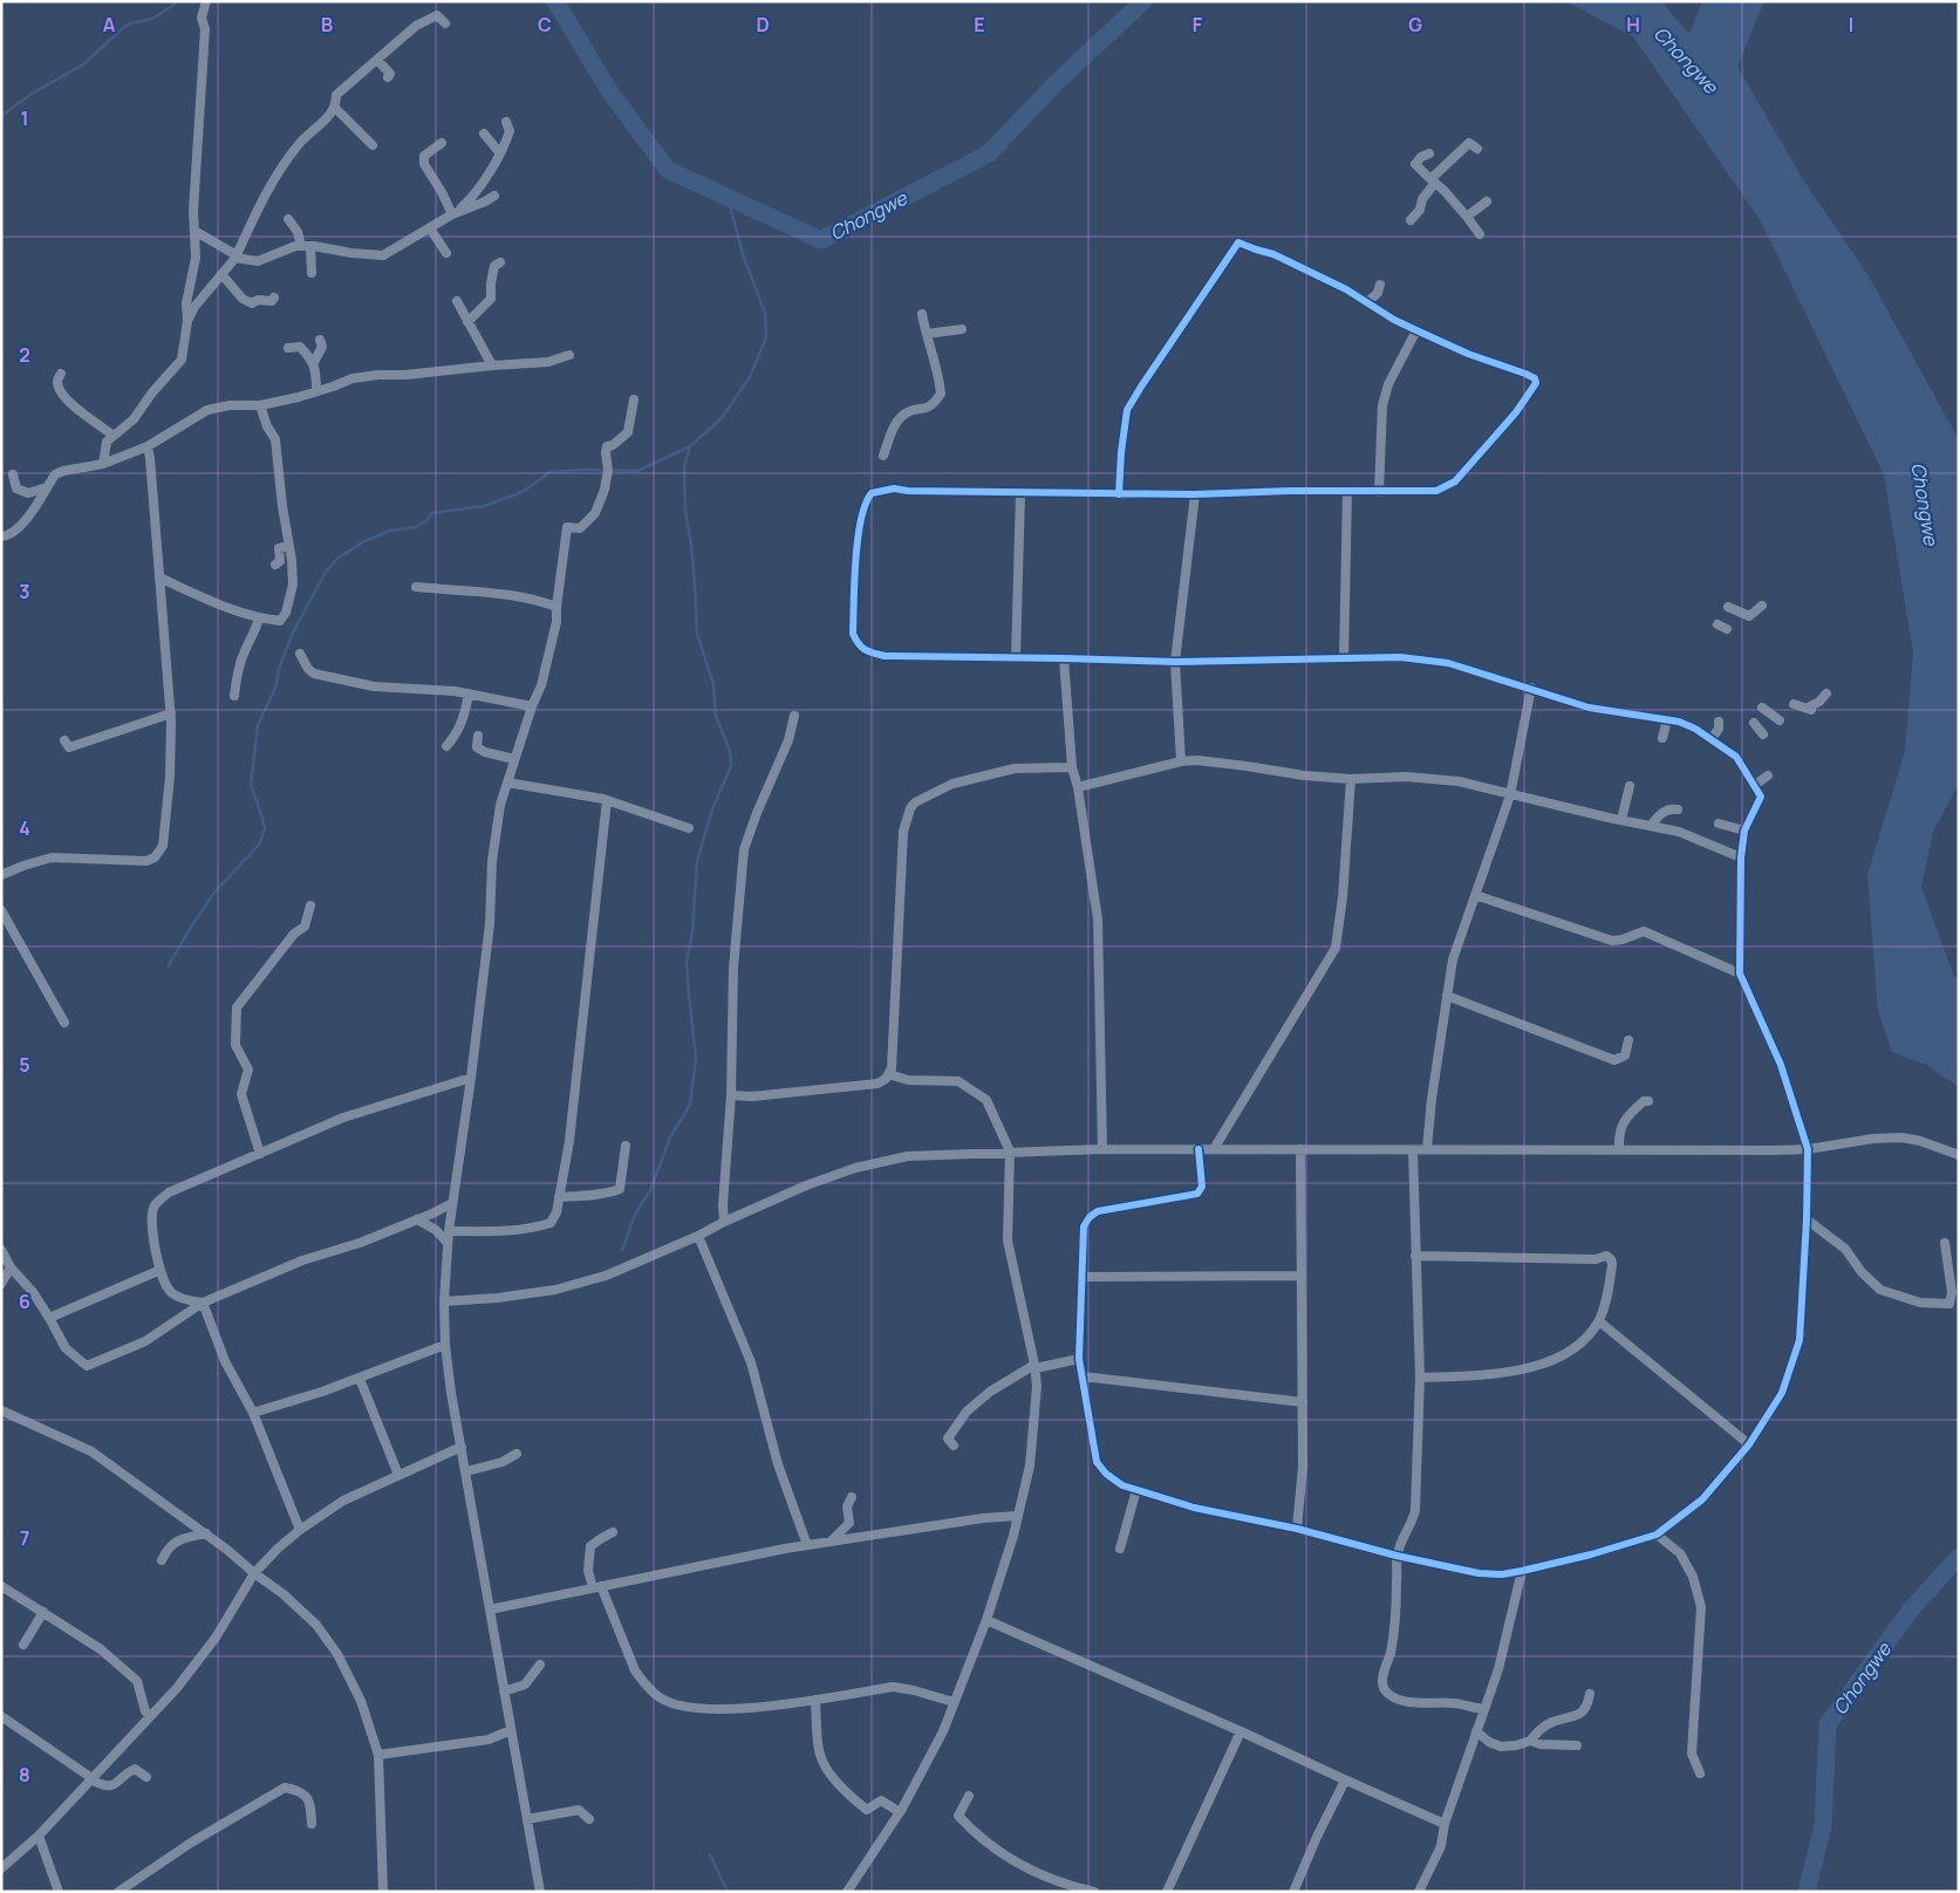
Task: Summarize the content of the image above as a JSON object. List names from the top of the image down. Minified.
{"water":["Chongwe"],"grid":{"columns":["A","B","C","D","E","F","G","H","I"],"rows":["1","2","3","4","5","6","7","8"]}}
